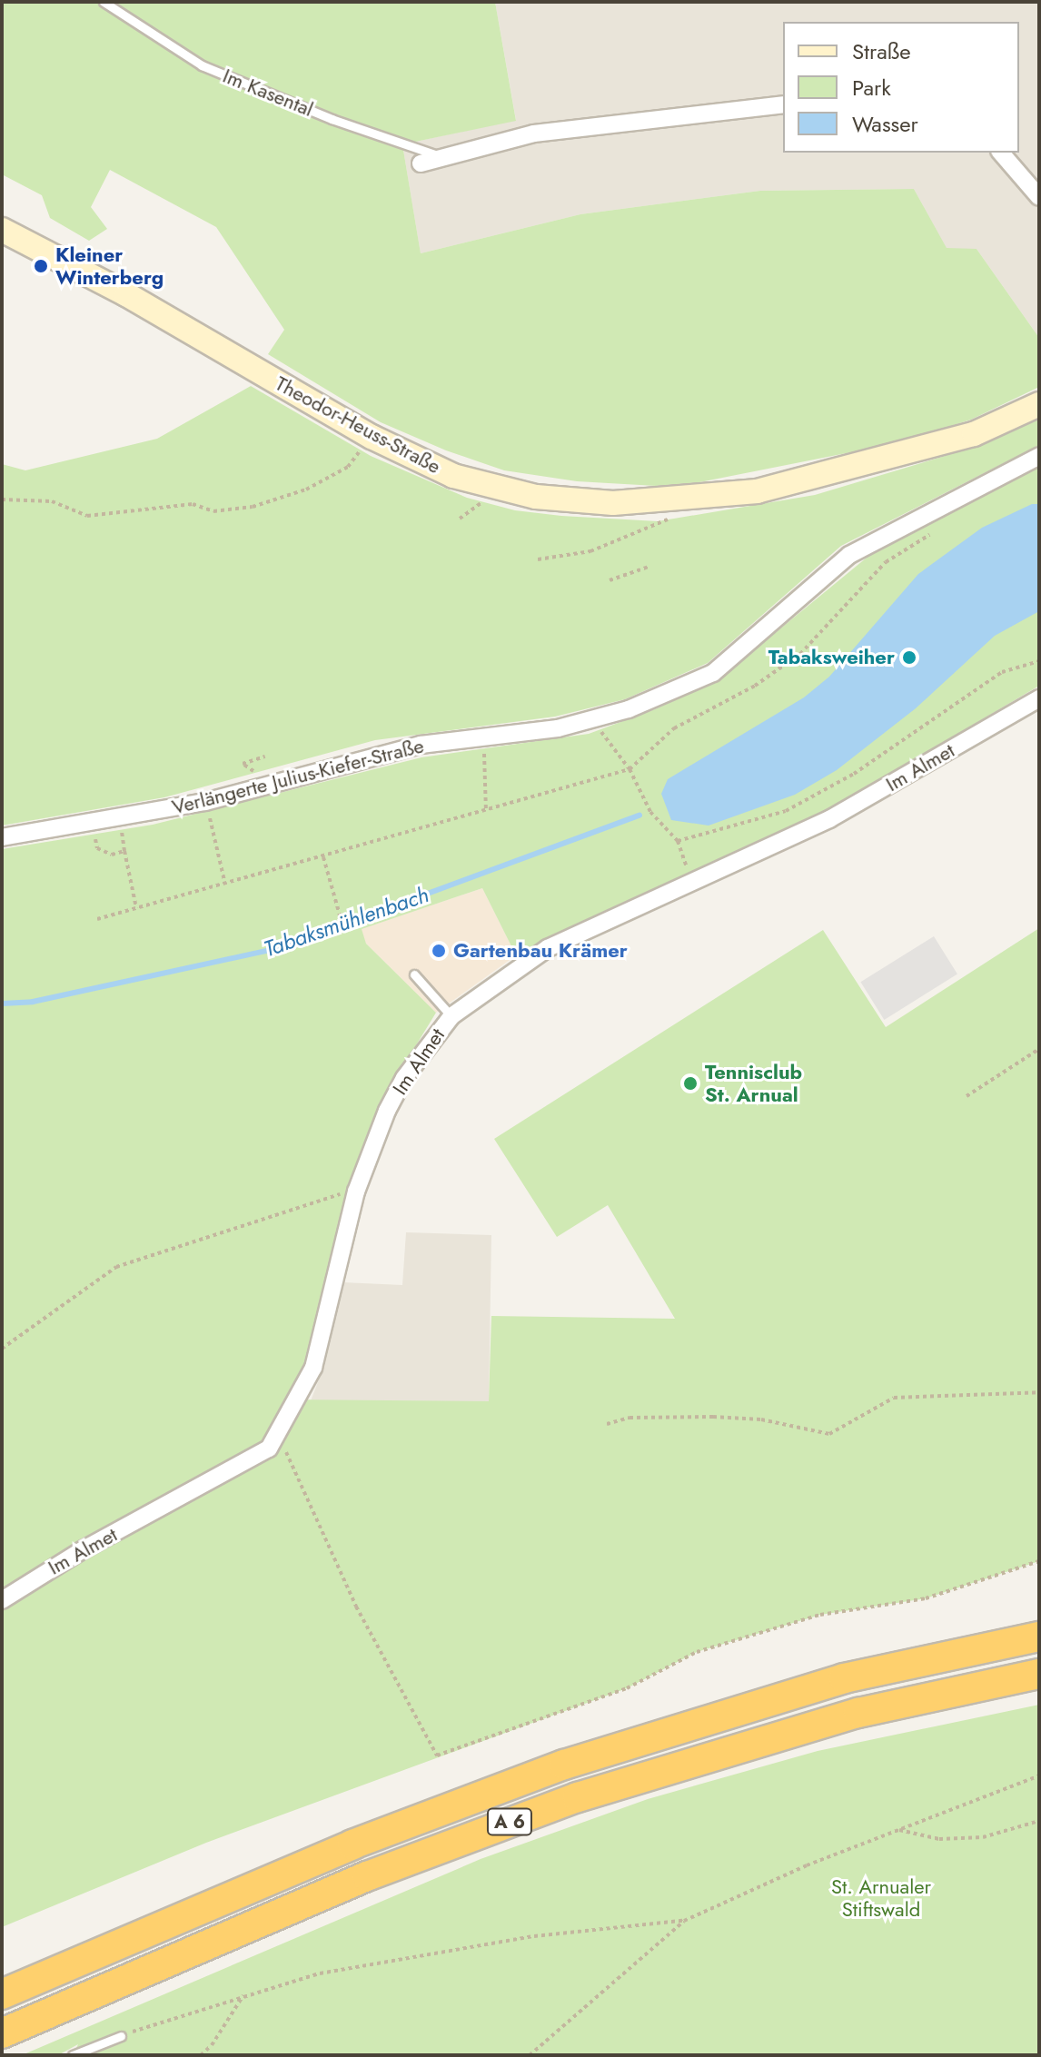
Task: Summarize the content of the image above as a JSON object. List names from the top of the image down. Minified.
{"streets":{"highway":["A 6"],"street":["Theodor-Heuss-Straße","Im Almet","Verlängerte Julius-Kiefer-Straße"],"lane":["Im Kasental"]},"water":["Tabaksmühlenbach"],"parks":["St. Arnualer Stiftswald"],"places":["Kleiner Winterberg","Tabaksweiher","Gartenbau Krämer","Tennisclub St. Arnual"],"legend":["Straße","Park","Wasser"]}
